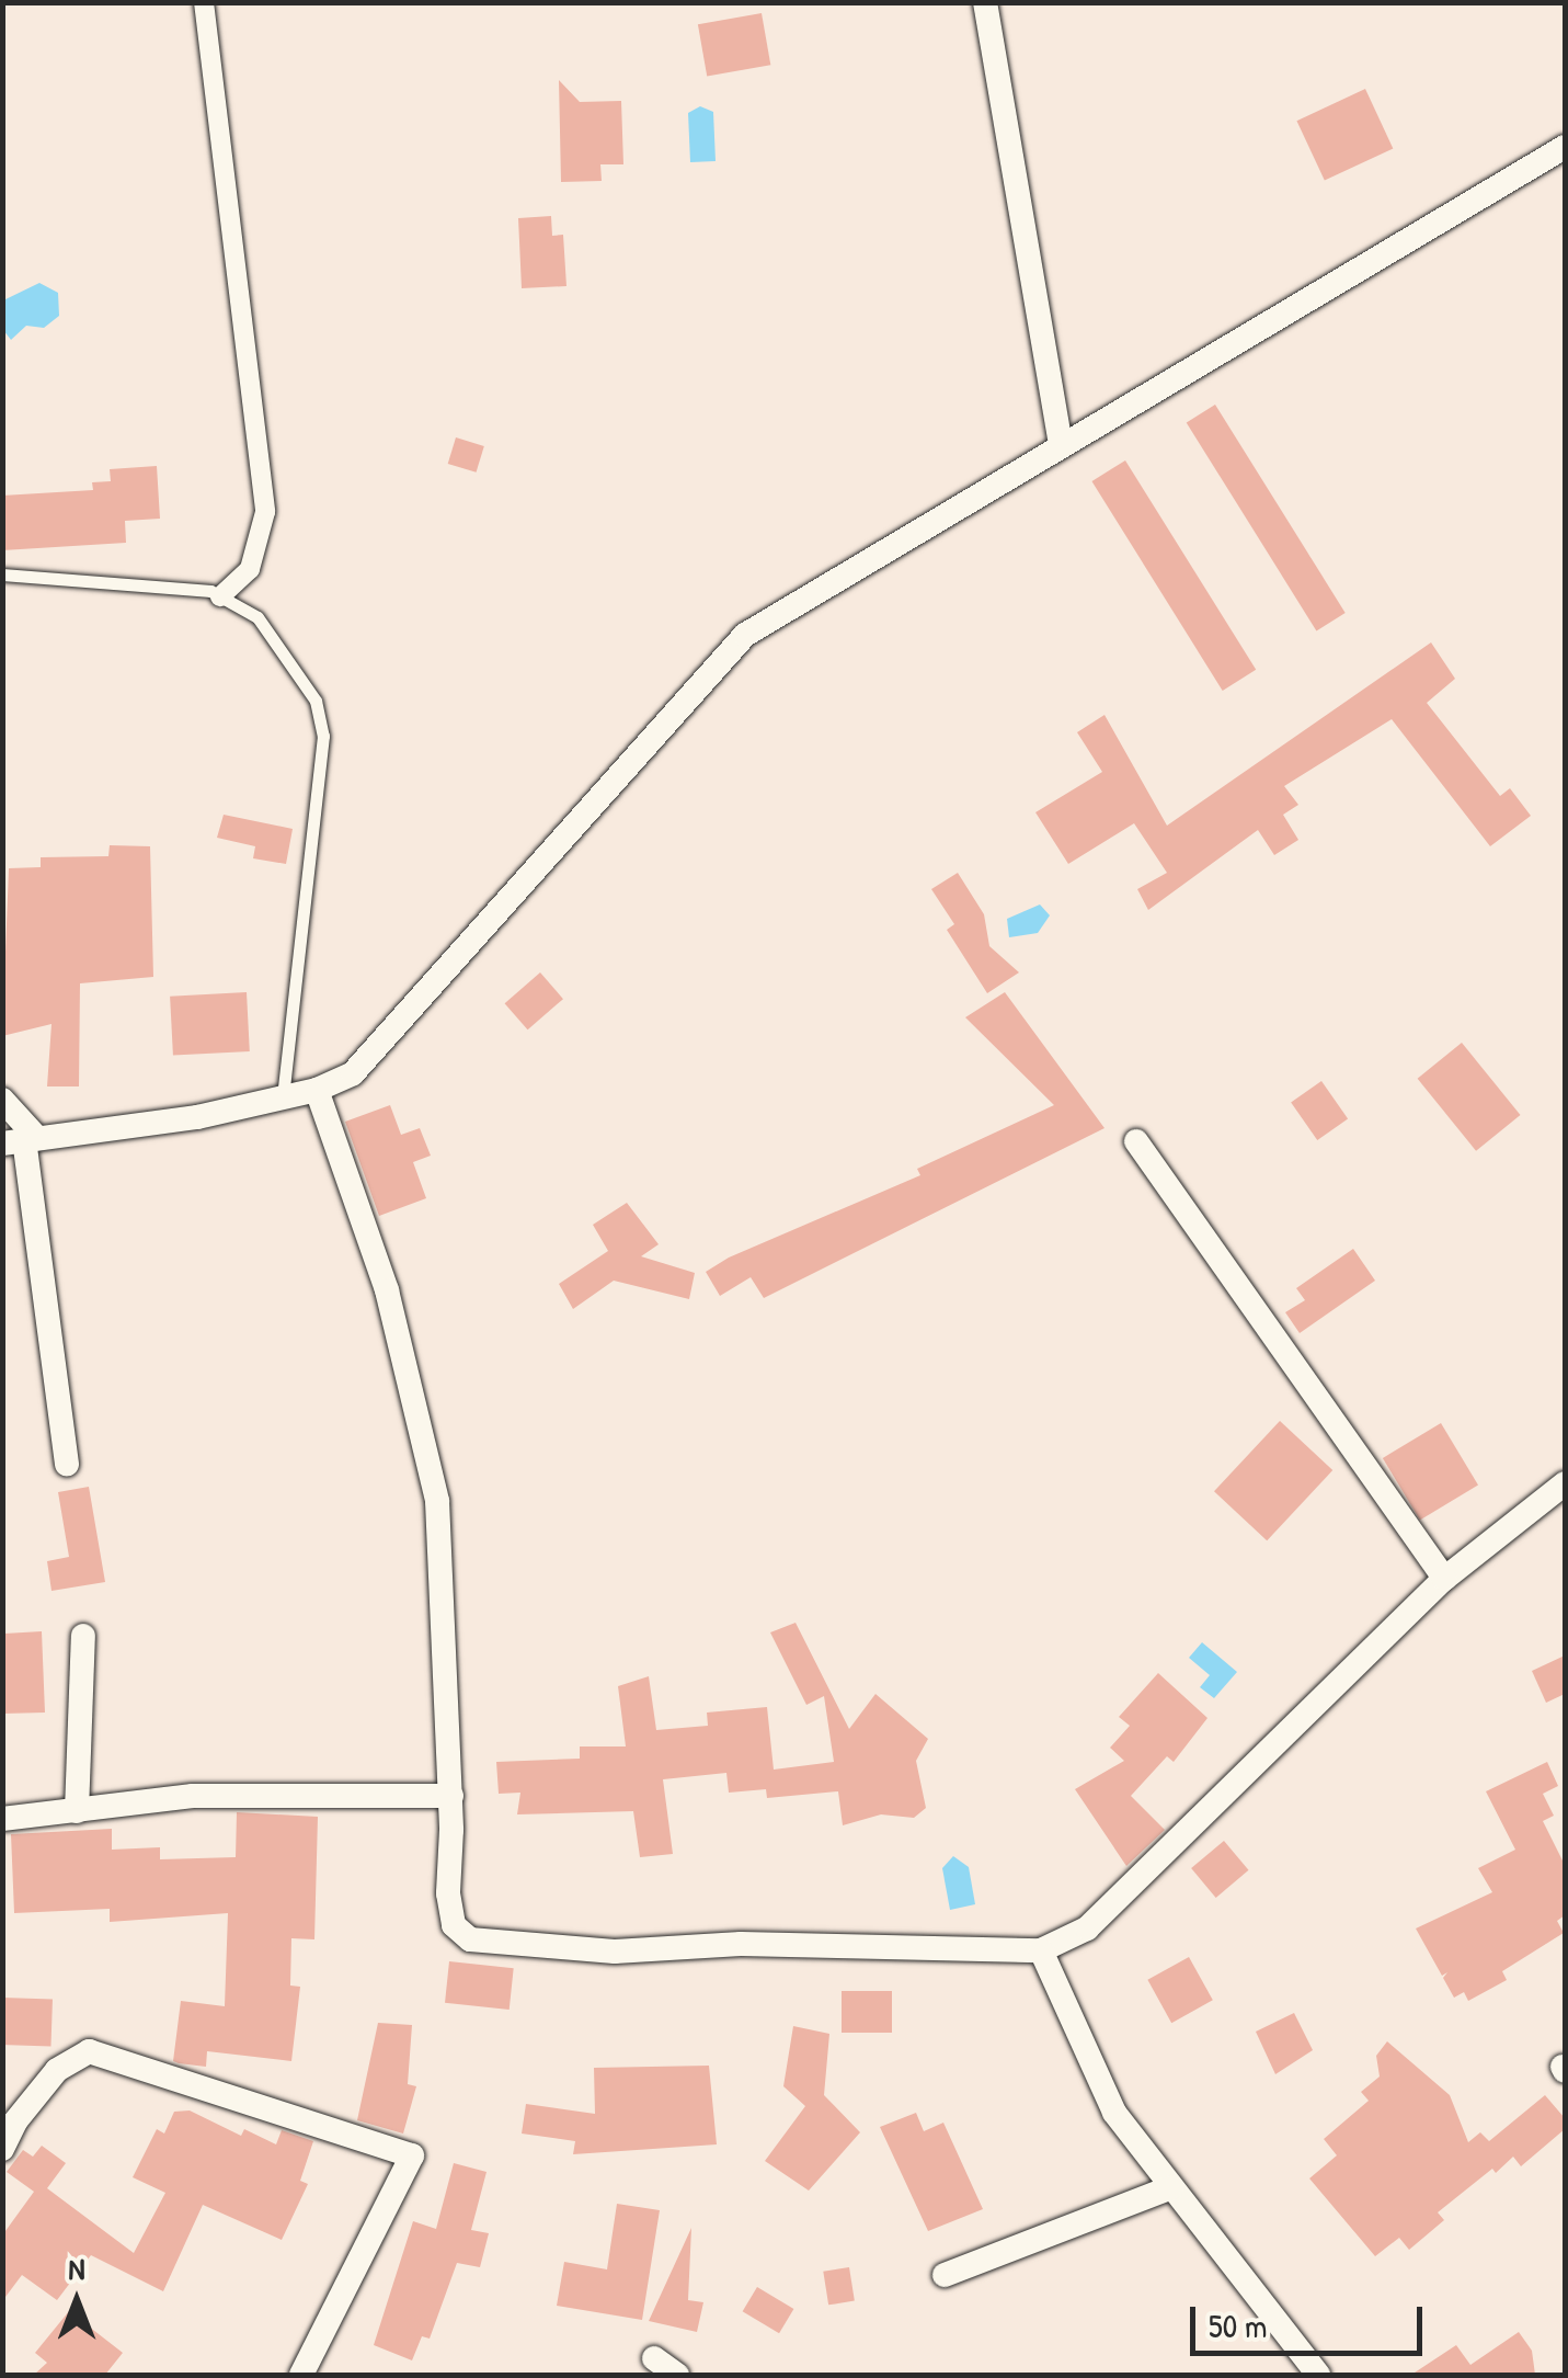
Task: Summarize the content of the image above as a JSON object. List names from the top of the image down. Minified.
{"scale_bar":"50 m","north":"top"}
